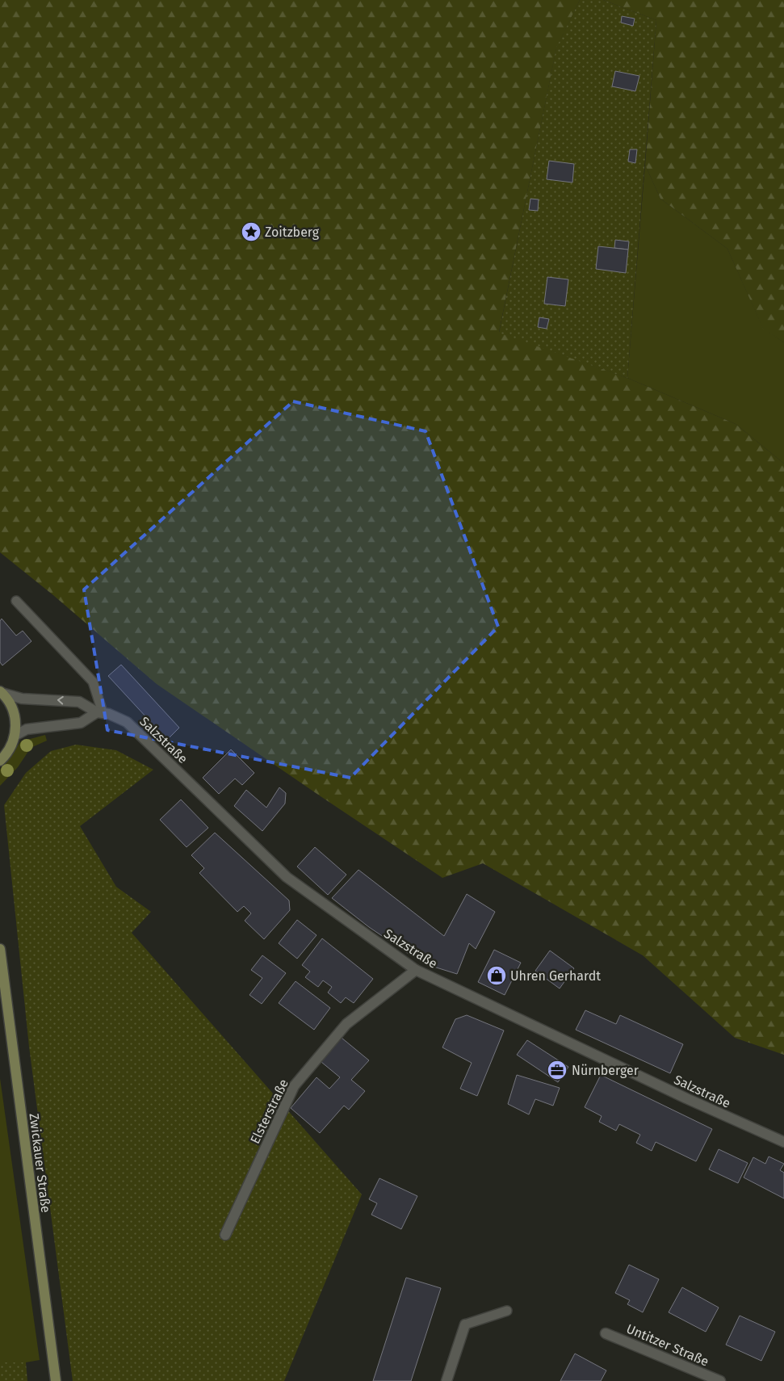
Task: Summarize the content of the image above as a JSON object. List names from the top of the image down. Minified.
{"streets":{"main road":["Zwickauer Straße"],"street":["Salzstraße","Elsterstraße","Untitzer Straße"]},"crossings":[["Salzstraße","Elsterstraße"]],"places":{"place":["Zoitzberg"],"shop":["Uhren Gerhardt"],"office":["Nürnberger"]}}
